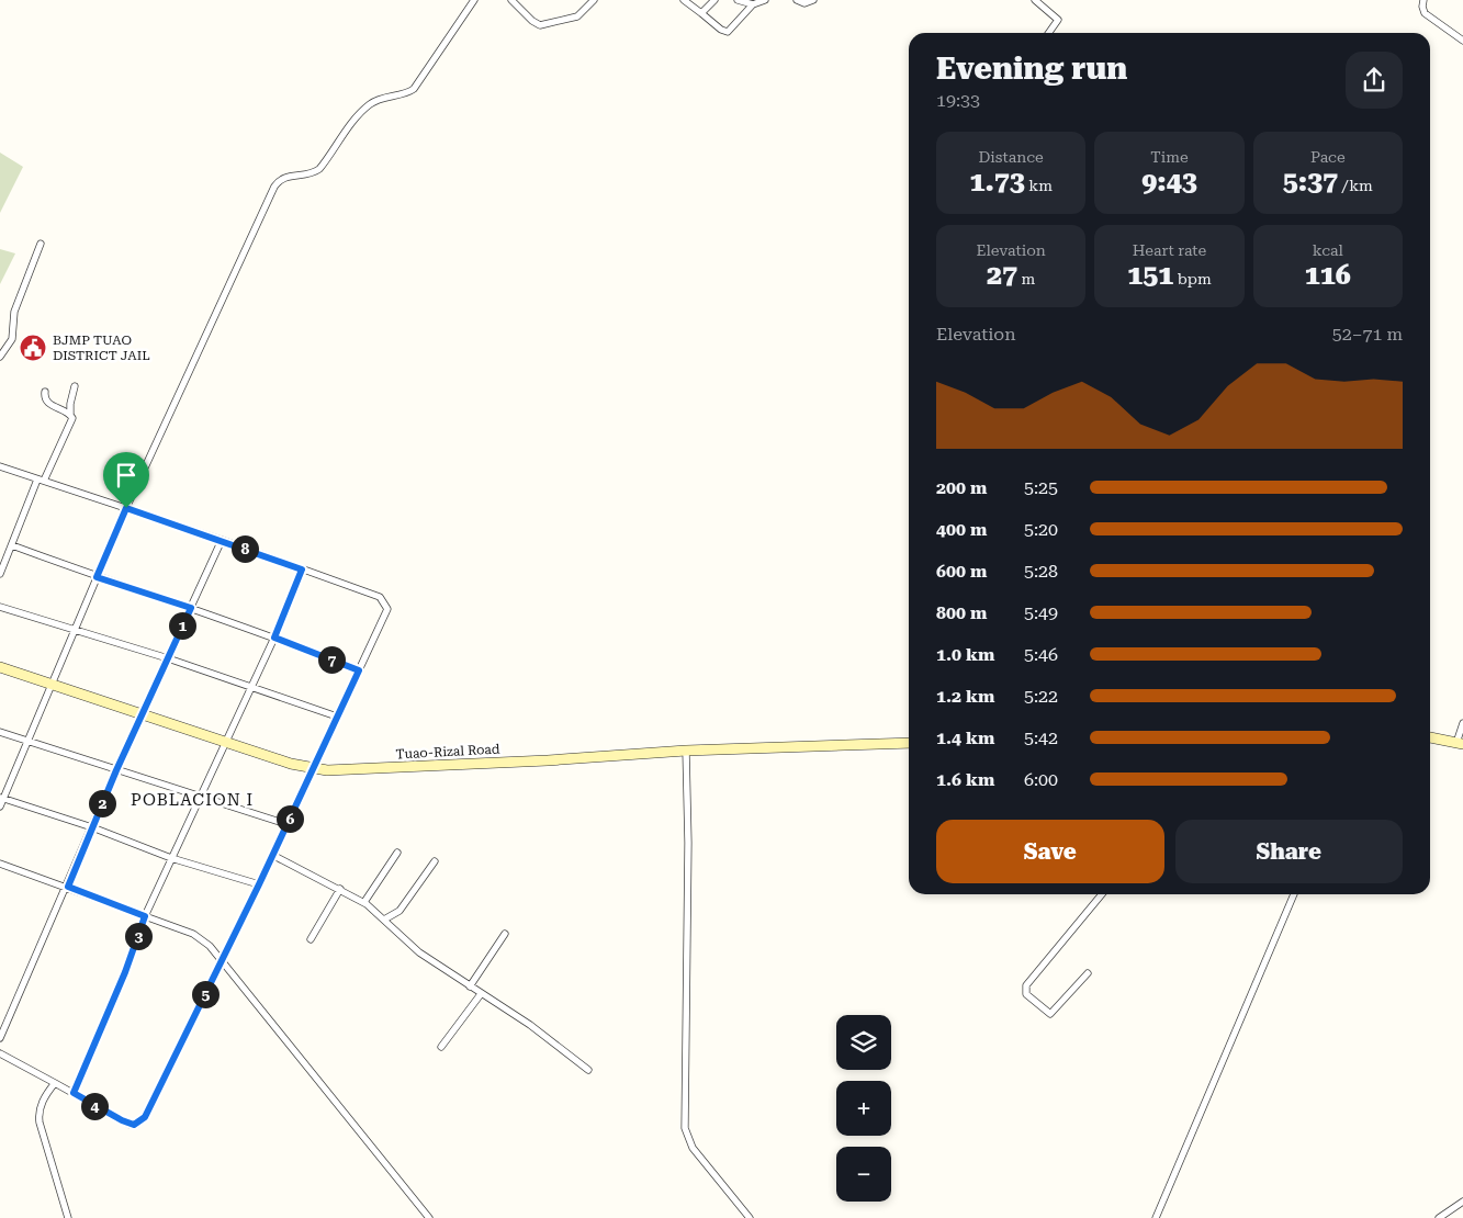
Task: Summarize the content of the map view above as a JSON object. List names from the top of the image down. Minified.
{"streets":{"main road":["Tuao-Rizal Road"]},"districts":["POBLACION I"],"places":{"public building":["BJMP TUAO DISTRICT JAIL"]},"page":{"heading":["Evening run","19:33"],"stats":[["Distance","1.73 km"],["Time","9:43"],["Pace","5:37 /km"],["Elevation","27 m"],["Heart rate","151 bpm"],["kcal","116"]],"chart":["Elevation","52–71 m"],"list":[{"name":"200 m","note":"5:25"},{"name":"400 m","note":"5:20"},{"name":"600 m","note":"5:28"},{"name":"800 m","note":"5:49"},{"name":"1.0 km","note":"5:46"},{"name":"1.2 km","note":"5:22"},{"name":"1.4 km","note":"5:42"},{"name":"1.6 km","note":"6:00"}],"pins":["8","1","7","2","6","3","5","4"],"buttons":["Save","Share"],"map_buttons":["+","−"]}}
